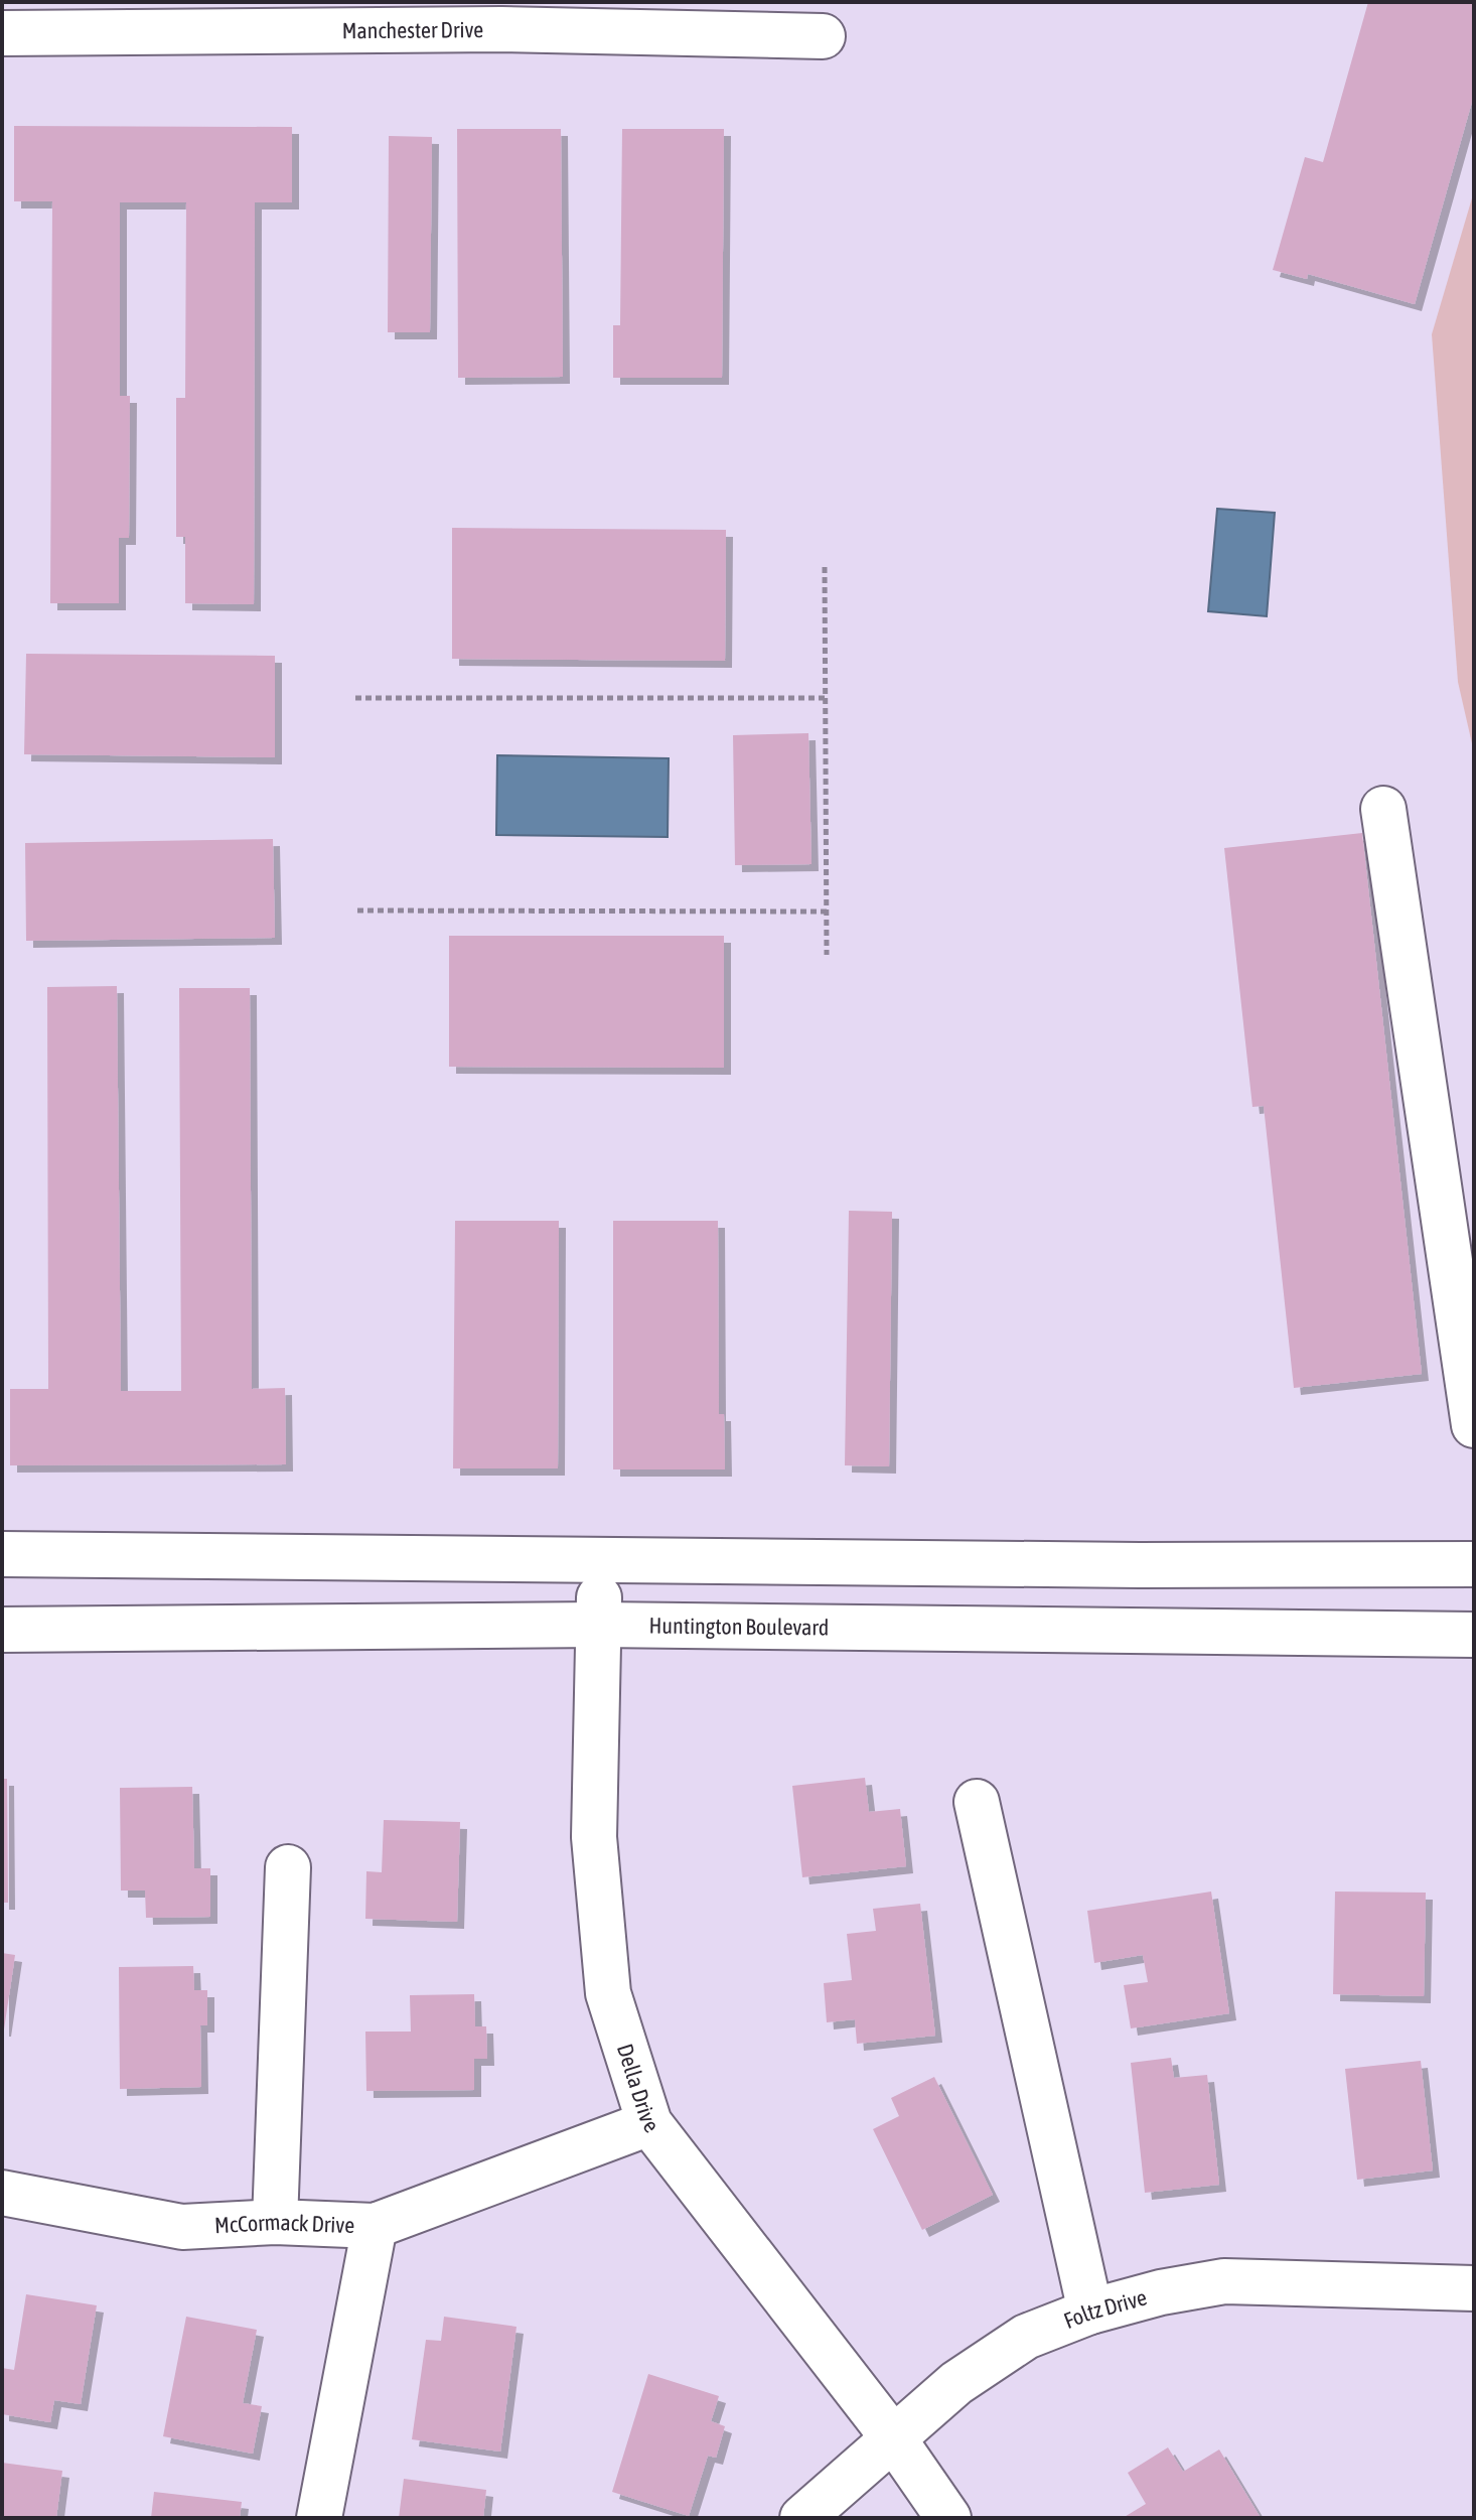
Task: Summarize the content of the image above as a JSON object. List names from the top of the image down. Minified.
{"streets":{"street":["Manchester Drive","Huntington Boulevard","Della Drive","McCormack Drive","Foltz Drive"]},"crossings":[["Huntington Boulevard","Della Drive"],["Della Drive","McCormack Drive"],["Della Drive","Foltz Drive"]]}
